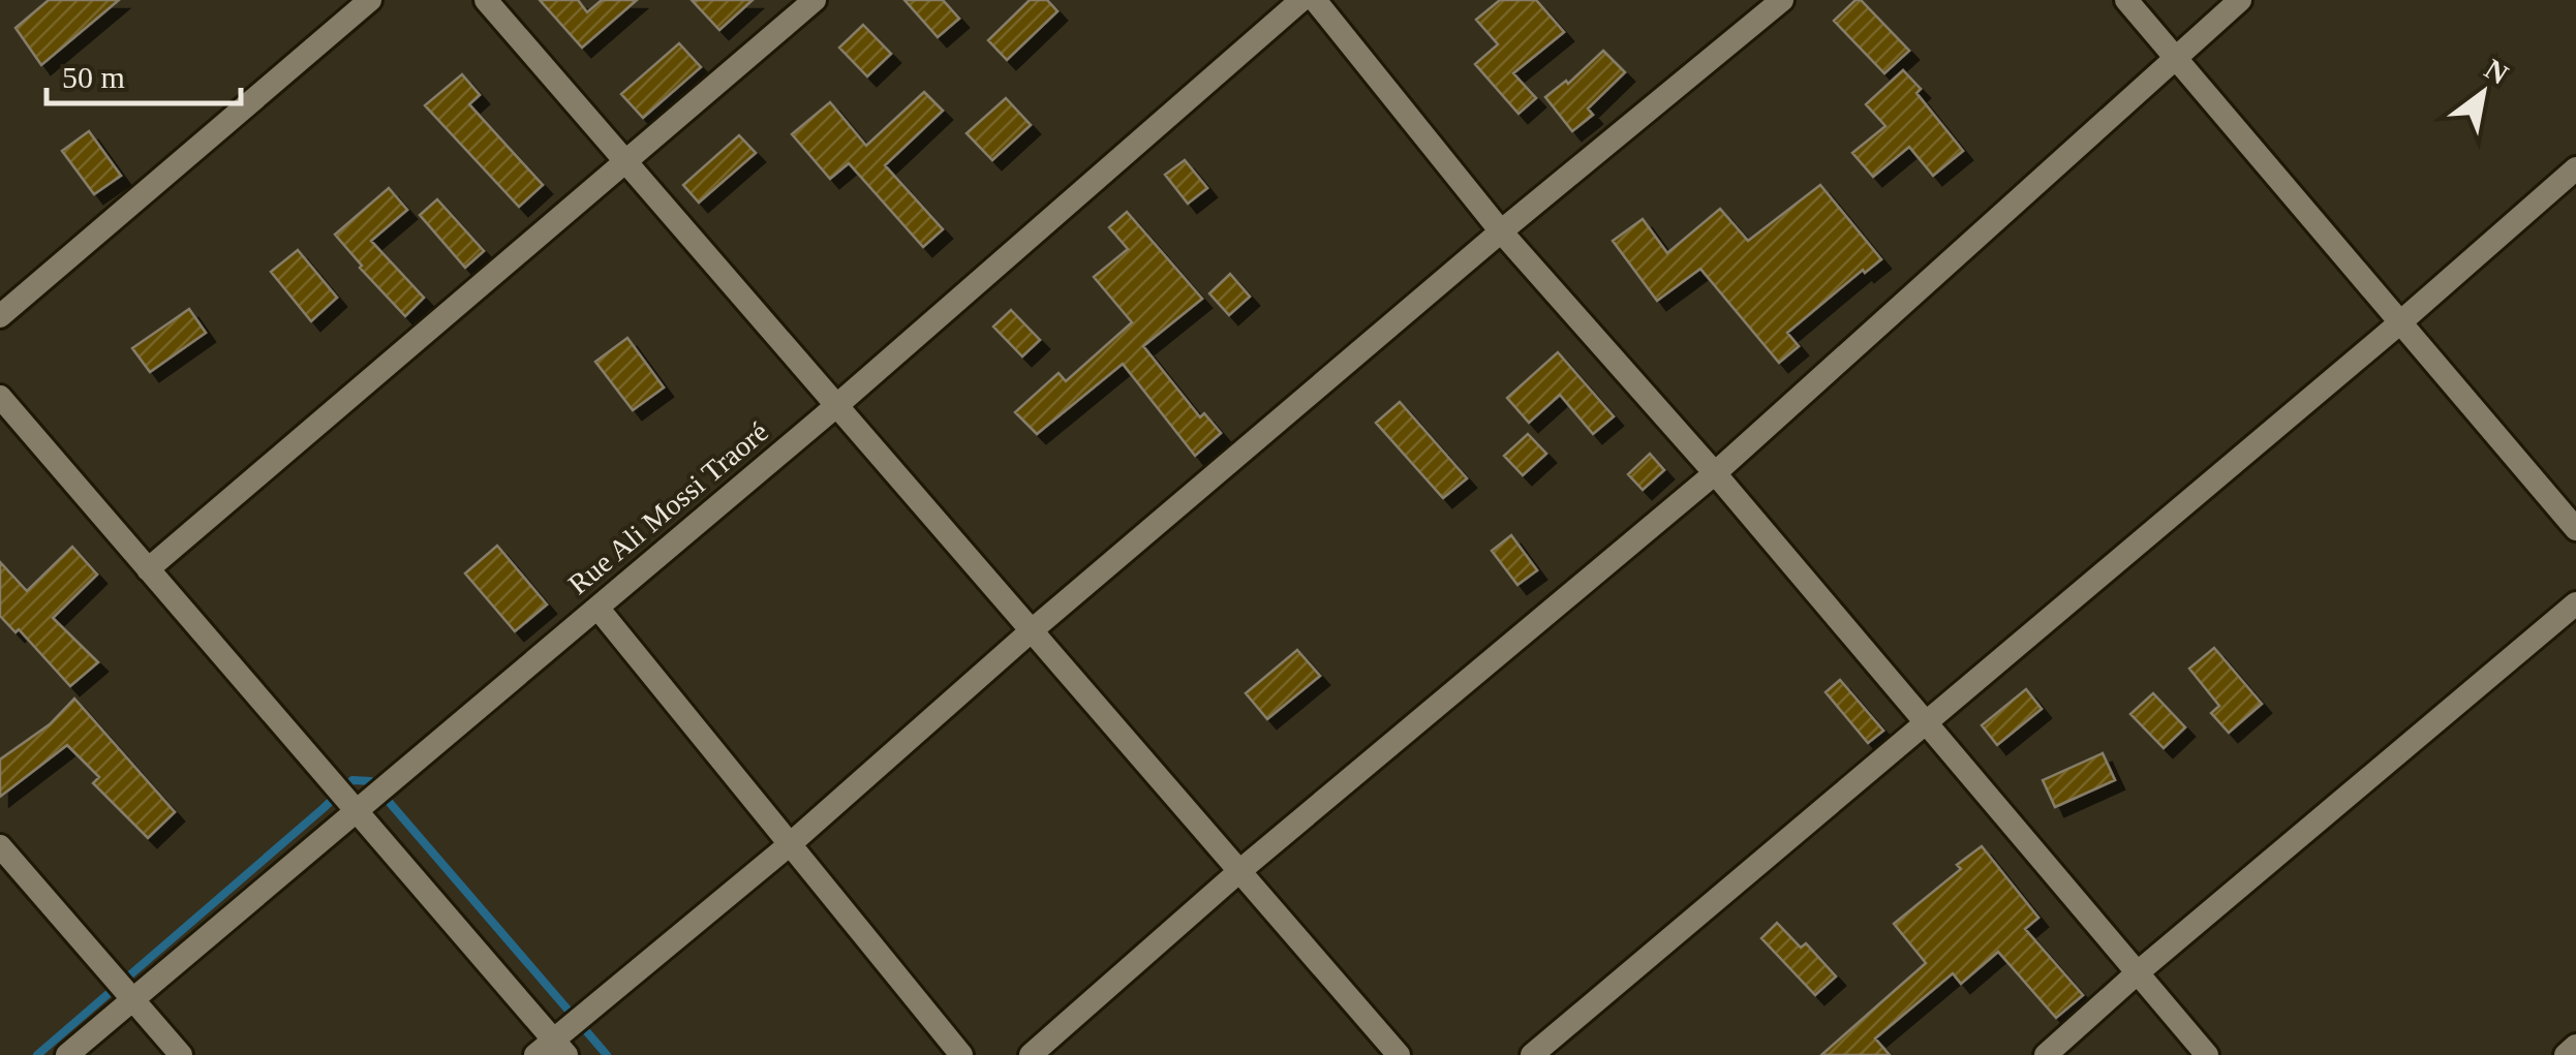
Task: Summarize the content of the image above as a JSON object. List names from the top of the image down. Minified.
{"streets":{"street":["Rue Ali Mossi Traoré"]},"scale_bar":"50 m","north":"top right"}
